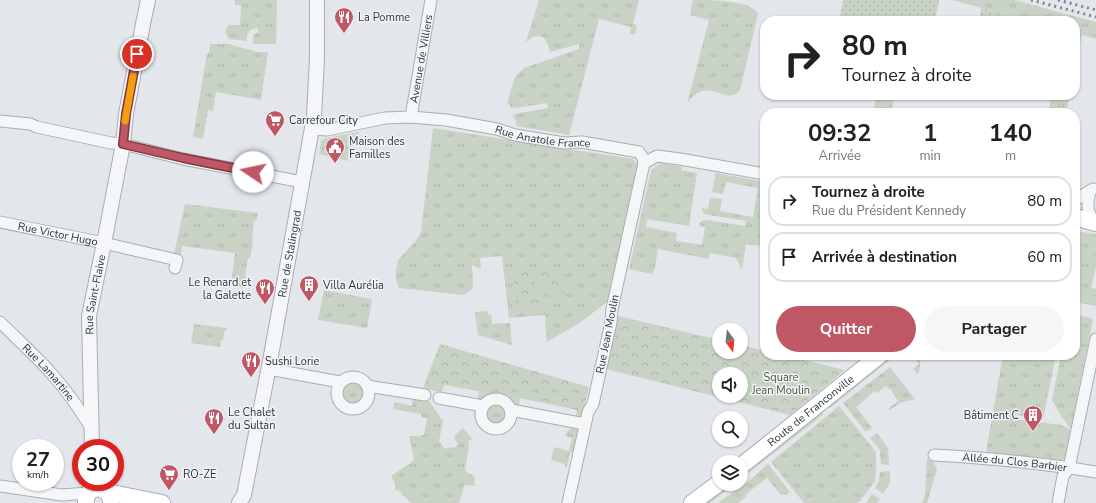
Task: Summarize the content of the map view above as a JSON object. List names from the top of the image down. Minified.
{"streets":{"main road":["Route de Franconville"],"street":["Avenue de Villiers","Rue Anatole France","Rue Victor Hugo","Rue de Stalingrad","Rue Saint-Flaive","Rue Jean Moulin","Rue Lamartine","Allée du Clos Barbier"]},"crossings":[["Avenue de Villiers","Rue Anatole France"],["Rue Anatole France","Rue de Stalingrad"],["Rue Anatole France","Rue Jean Moulin"],["Rue Victor Hugo","Rue Saint-Flaive"],["Rue Saint-Flaive","Rue Lamartine"]],"parks":["Square Jean Moulin"],"places":{"restaurant":["La Pomme","Le Renard et la Galette","Sushi Lorie","Le Chalet du Sultan"],"supermarket":["Carrefour City","RO-ZE"],"public building":["Maison des Familles"],"building":["Villa Aurélia","Bâtiment C"]},"north":"bottom","page":{"turn":["80 m","Tournez à droite"],"eta":["09:32","Arrivée","1","min","140","m"],"list":[{"name":"Tournez à droite","note":"Rue du Président Kennedy","value":"80 m"},{"name":"Arrivée à destination","value":"60 m"}],"buttons":["Quitter","Partager"],"speed":"27 km/h","limit":"30"}}
